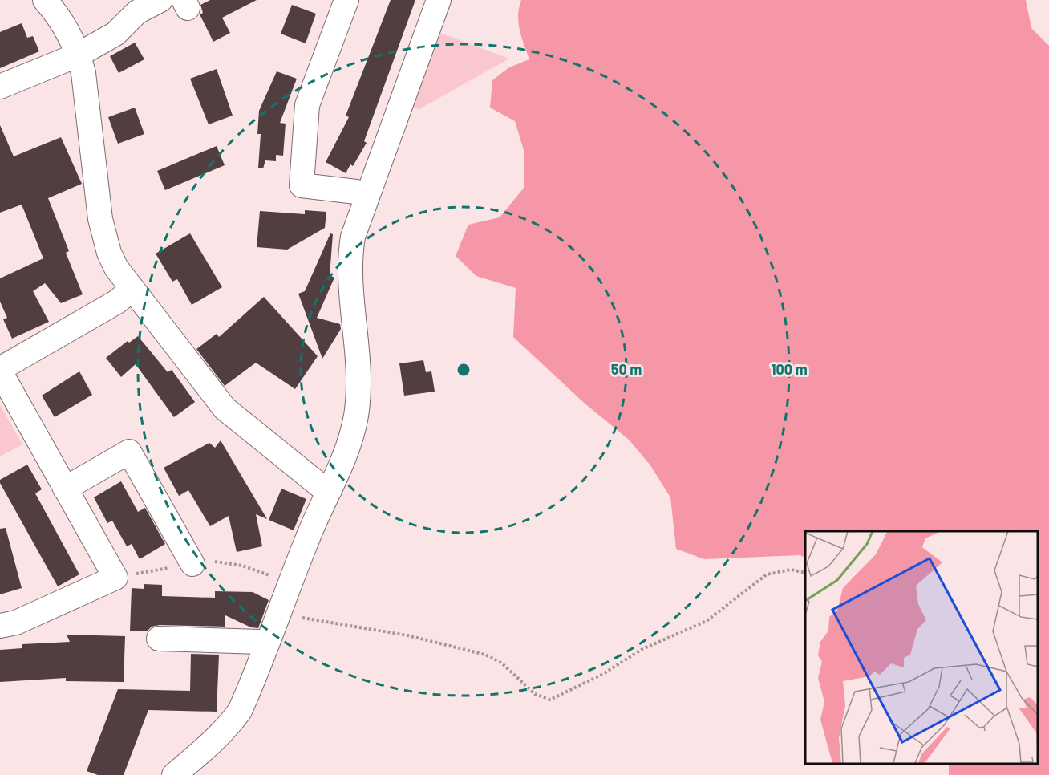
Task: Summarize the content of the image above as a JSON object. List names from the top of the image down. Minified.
{"rings":["50 m","100 m"]}
